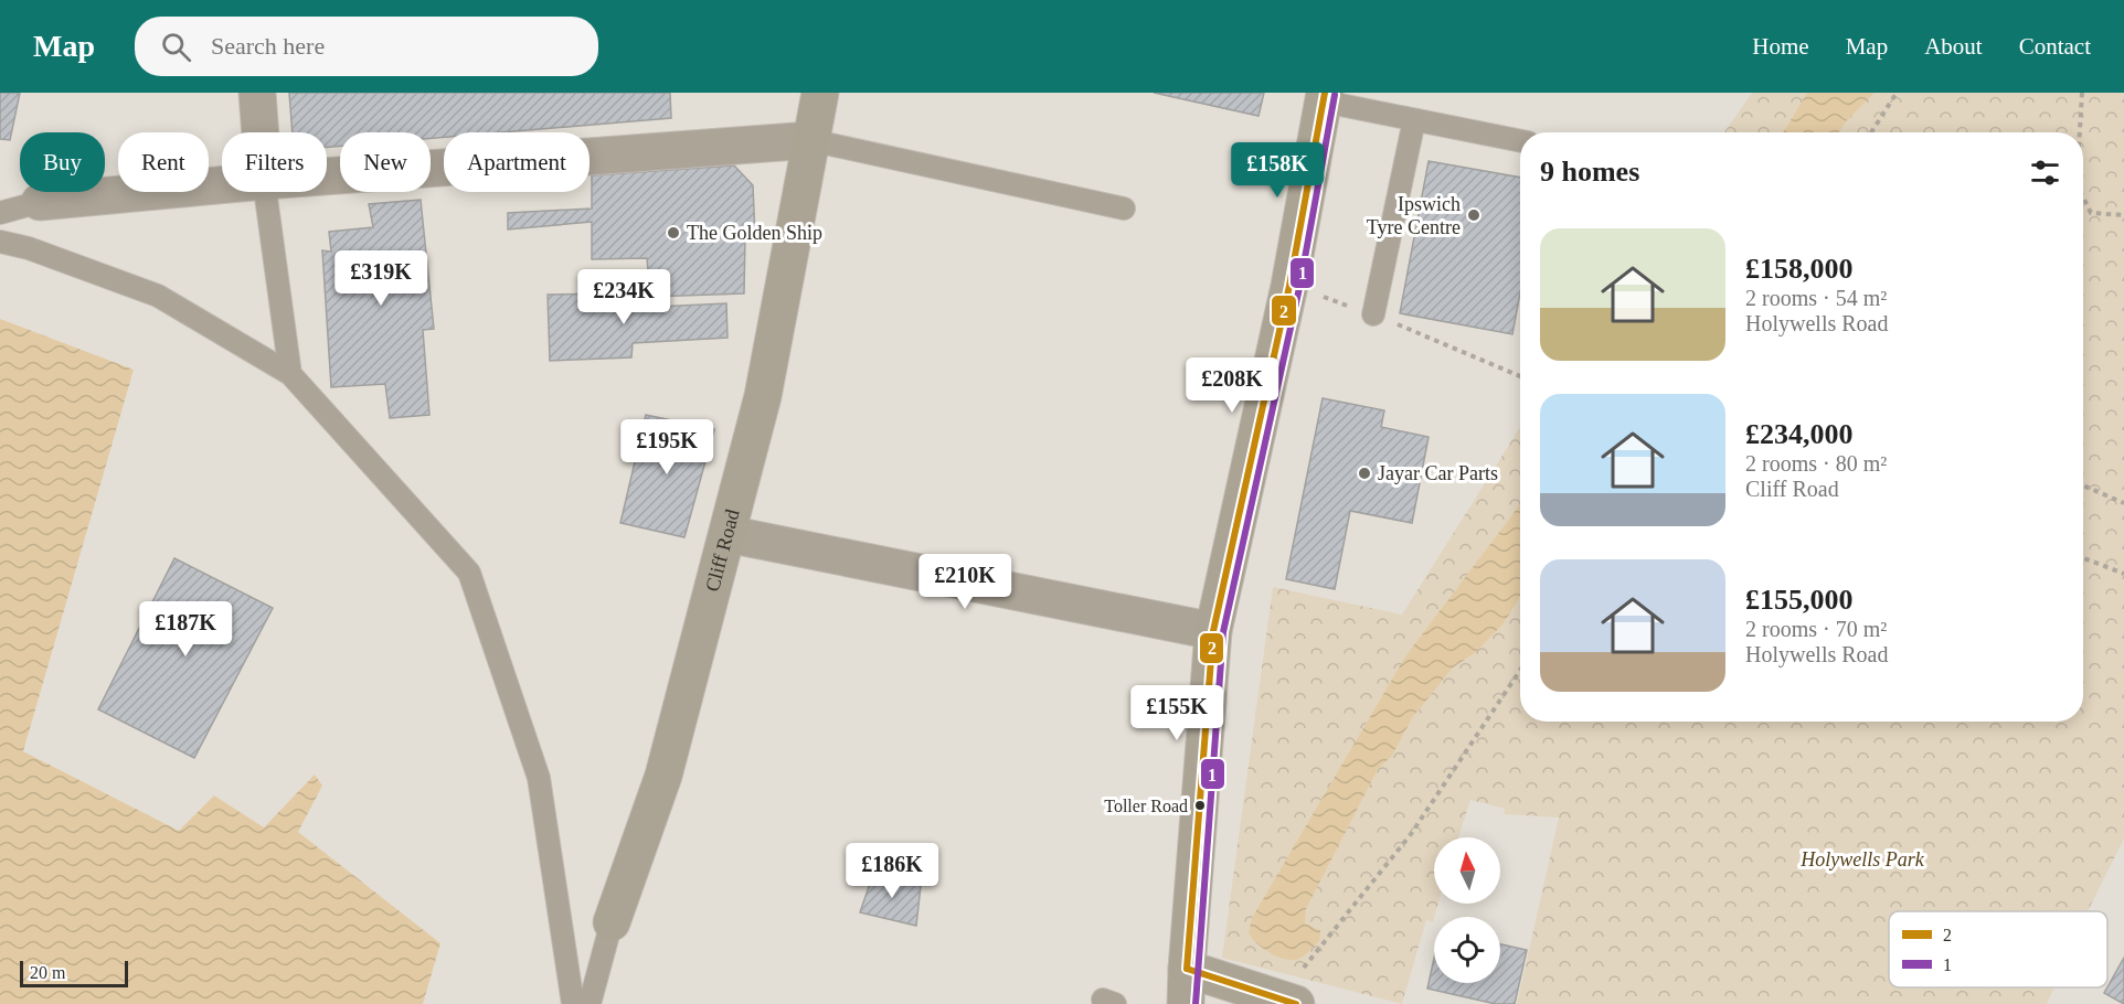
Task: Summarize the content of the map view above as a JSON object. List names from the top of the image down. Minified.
{"streets":{"street":["Cliff Road"]},"parks":["Holywells Park"],"places":["Ipswich Tyre Centre","The Golden Ship","Jayar Car Parts","Toller Road"],"lines":["transit line 2","transit line 1"],"legend":["2","1"],"scale_bar":"20 m","north":"top","page":{"header":"Map","search":"Search here","nav":["Home","Map","About","Contact"],"chip":["Buy","Rent","Filters","New","Apartment"],"heading":"9 homes","price":["£158K","£319K","£234K","£208K","£195K","£210K","£187K","£155K","£186K"],"list":[{"name":"£158,000","note":"2 rooms · 54 m² · Holywells Road"},{"name":"£234,000","note":"2 rooms · 80 m² · Cliff Road"},{"name":"£155,000","note":"2 rooms · 70 m² · Holywells Road"}],"scale":"20 m"}}
